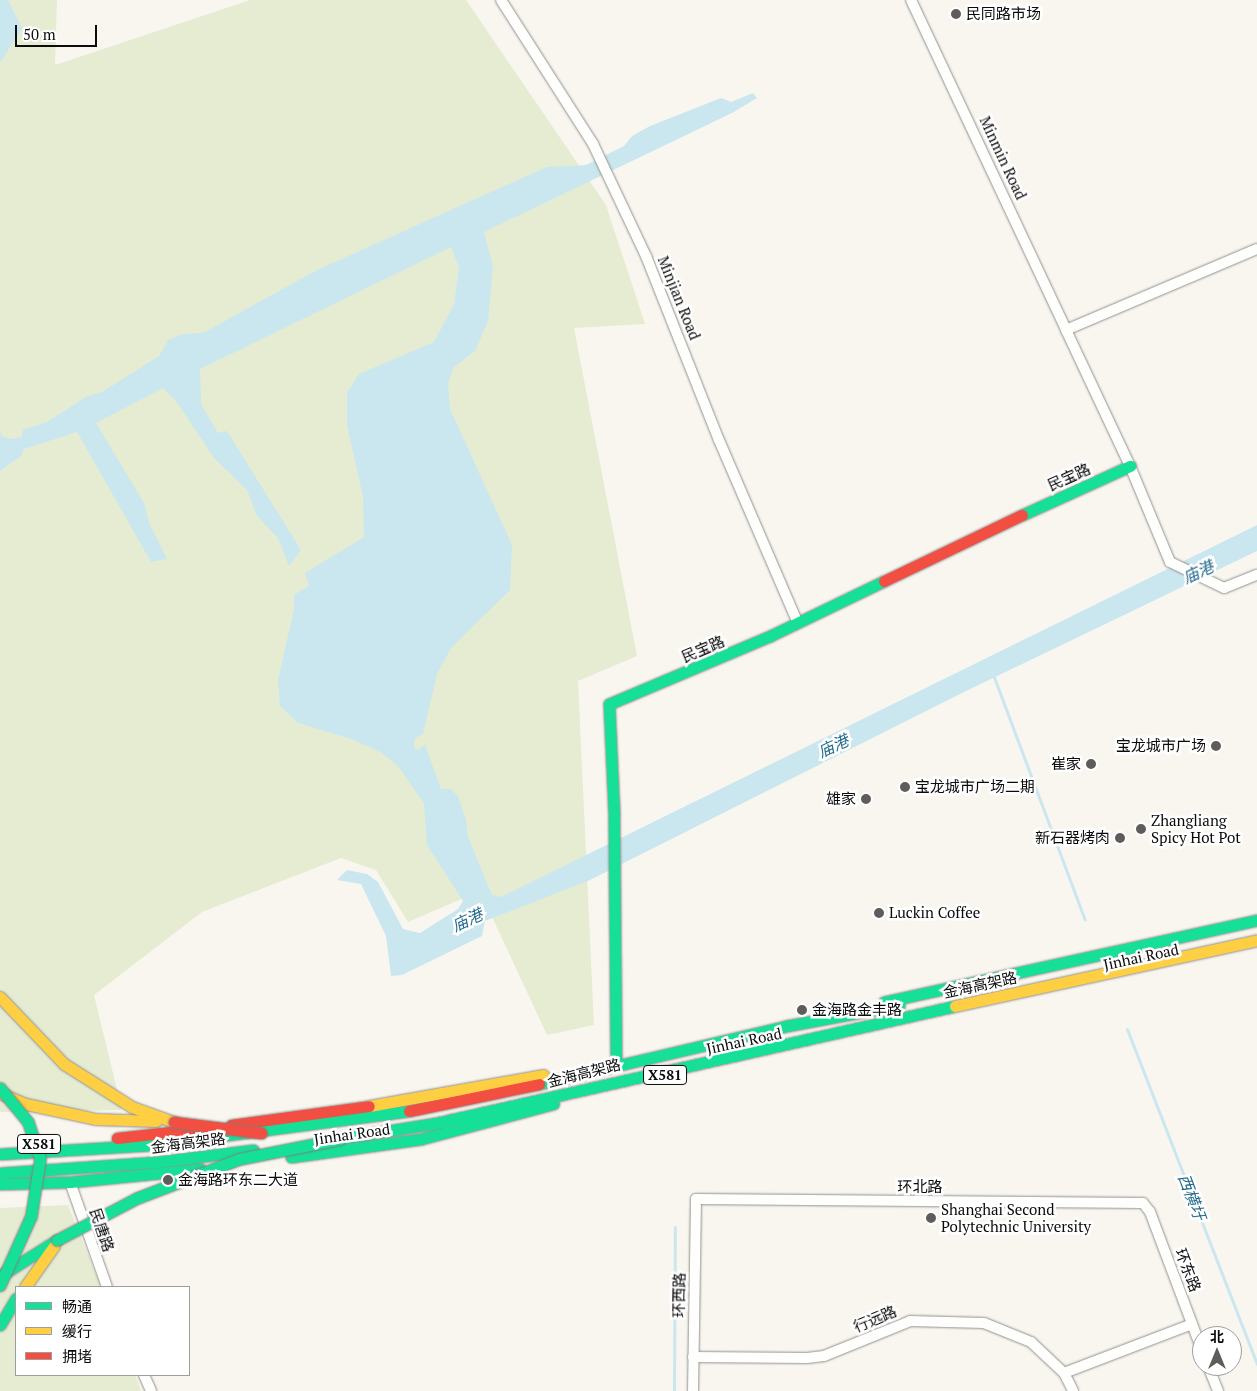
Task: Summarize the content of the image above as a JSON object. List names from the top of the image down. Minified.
{"streets":{"main road":["民宝路","Jinhai Road","金海高架路","X581"],"street":["Minmin Road","Minjian Road","环北路","民唐路","环东路","环西路","行远路"]},"crossings":[["Minmin Road","民宝路"],["Minjian Road","民宝路"],["民宝路","Jinhai Road"],["Jinhai Road","民唐路"],["环北路","环东路"],["环北路","环西路"],["环西路","行远路"]],"water":["庙港","西横圩"],"places":["民同路市场","宝龙城市广场","崔家","宝龙城市广场二期","雄家","Zhangliang Spicy Hot Pot","新石器烤肉","Luckin Coffee","金海路金丰路","金海路环东二大道","Shanghai Second Polytechnic University"],"legend":["畅通","缓行","拥堵"],"scale_bar":"50 m","north":"top"}
